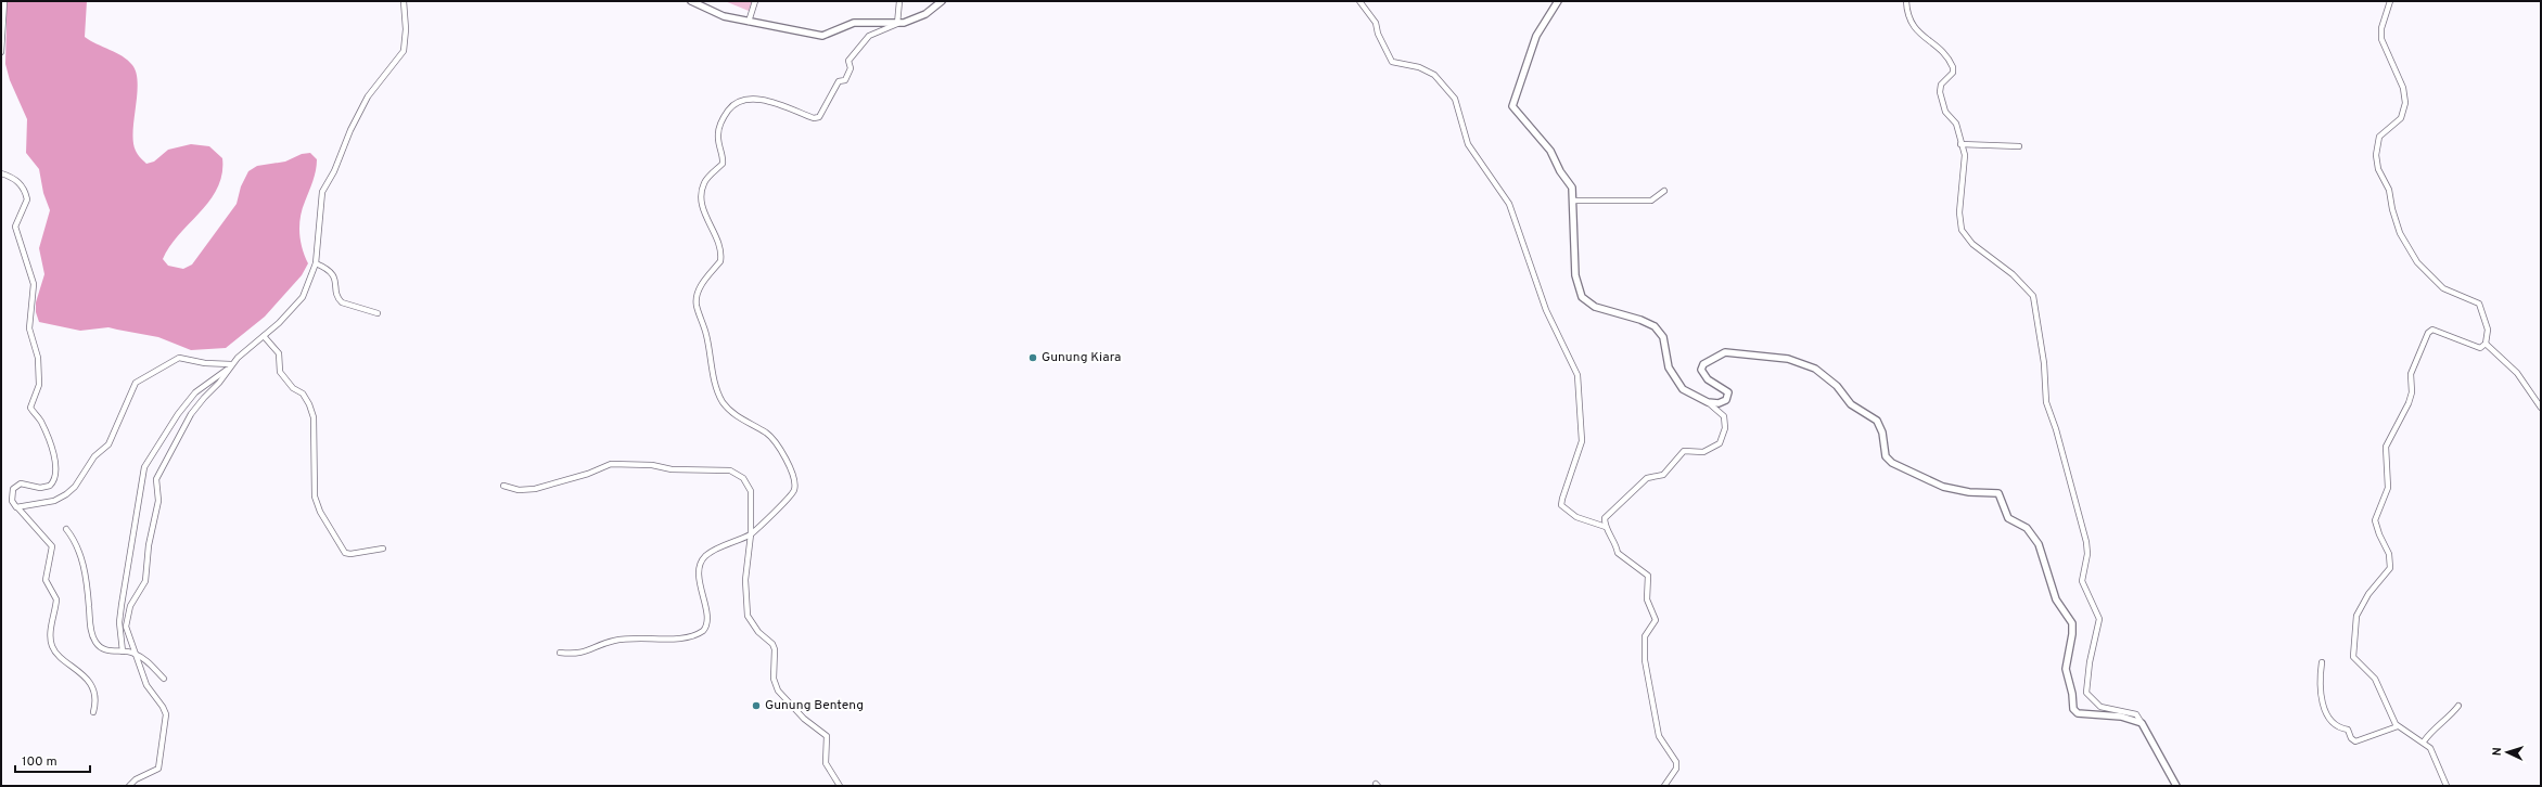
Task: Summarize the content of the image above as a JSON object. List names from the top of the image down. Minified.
{"places":["Gunung Kiara","Gunung Benteng"],"scale_bar":"100 m","north":"left"}
